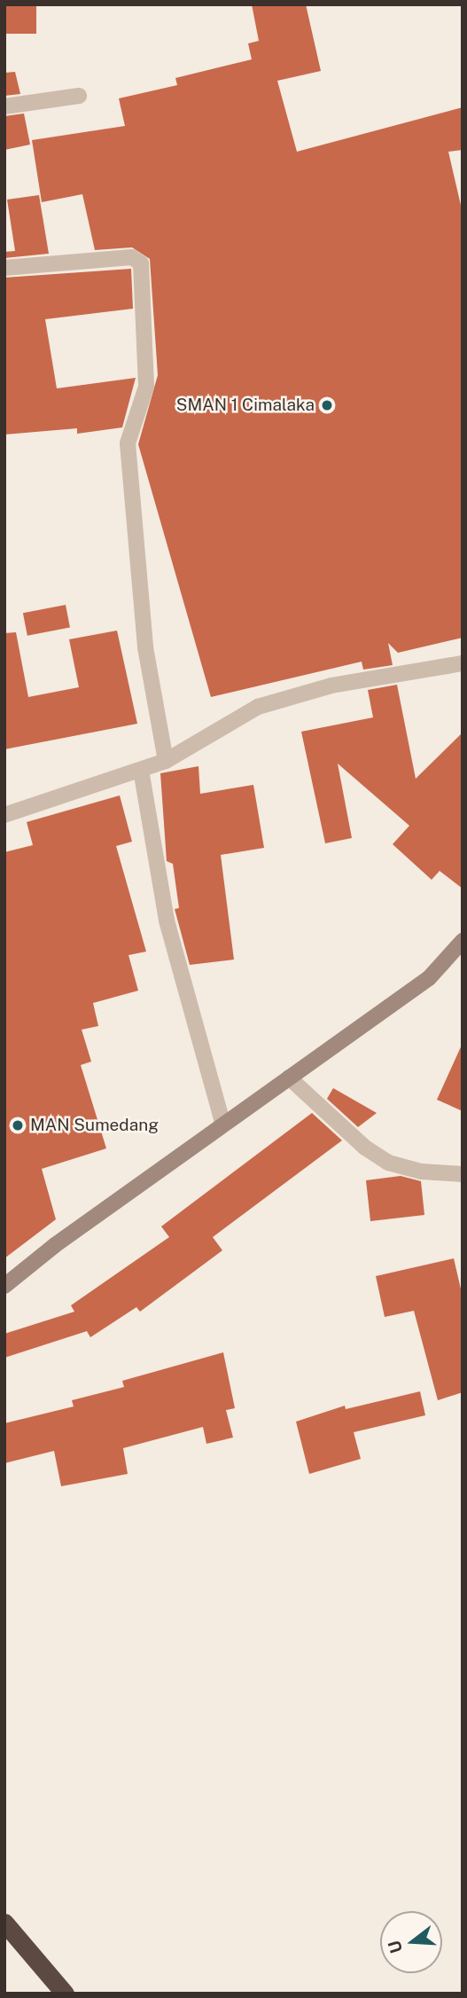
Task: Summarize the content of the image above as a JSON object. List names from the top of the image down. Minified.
{"places":["SMAN 1 Cimalaka","MAN Sumedang"],"north":"left"}
